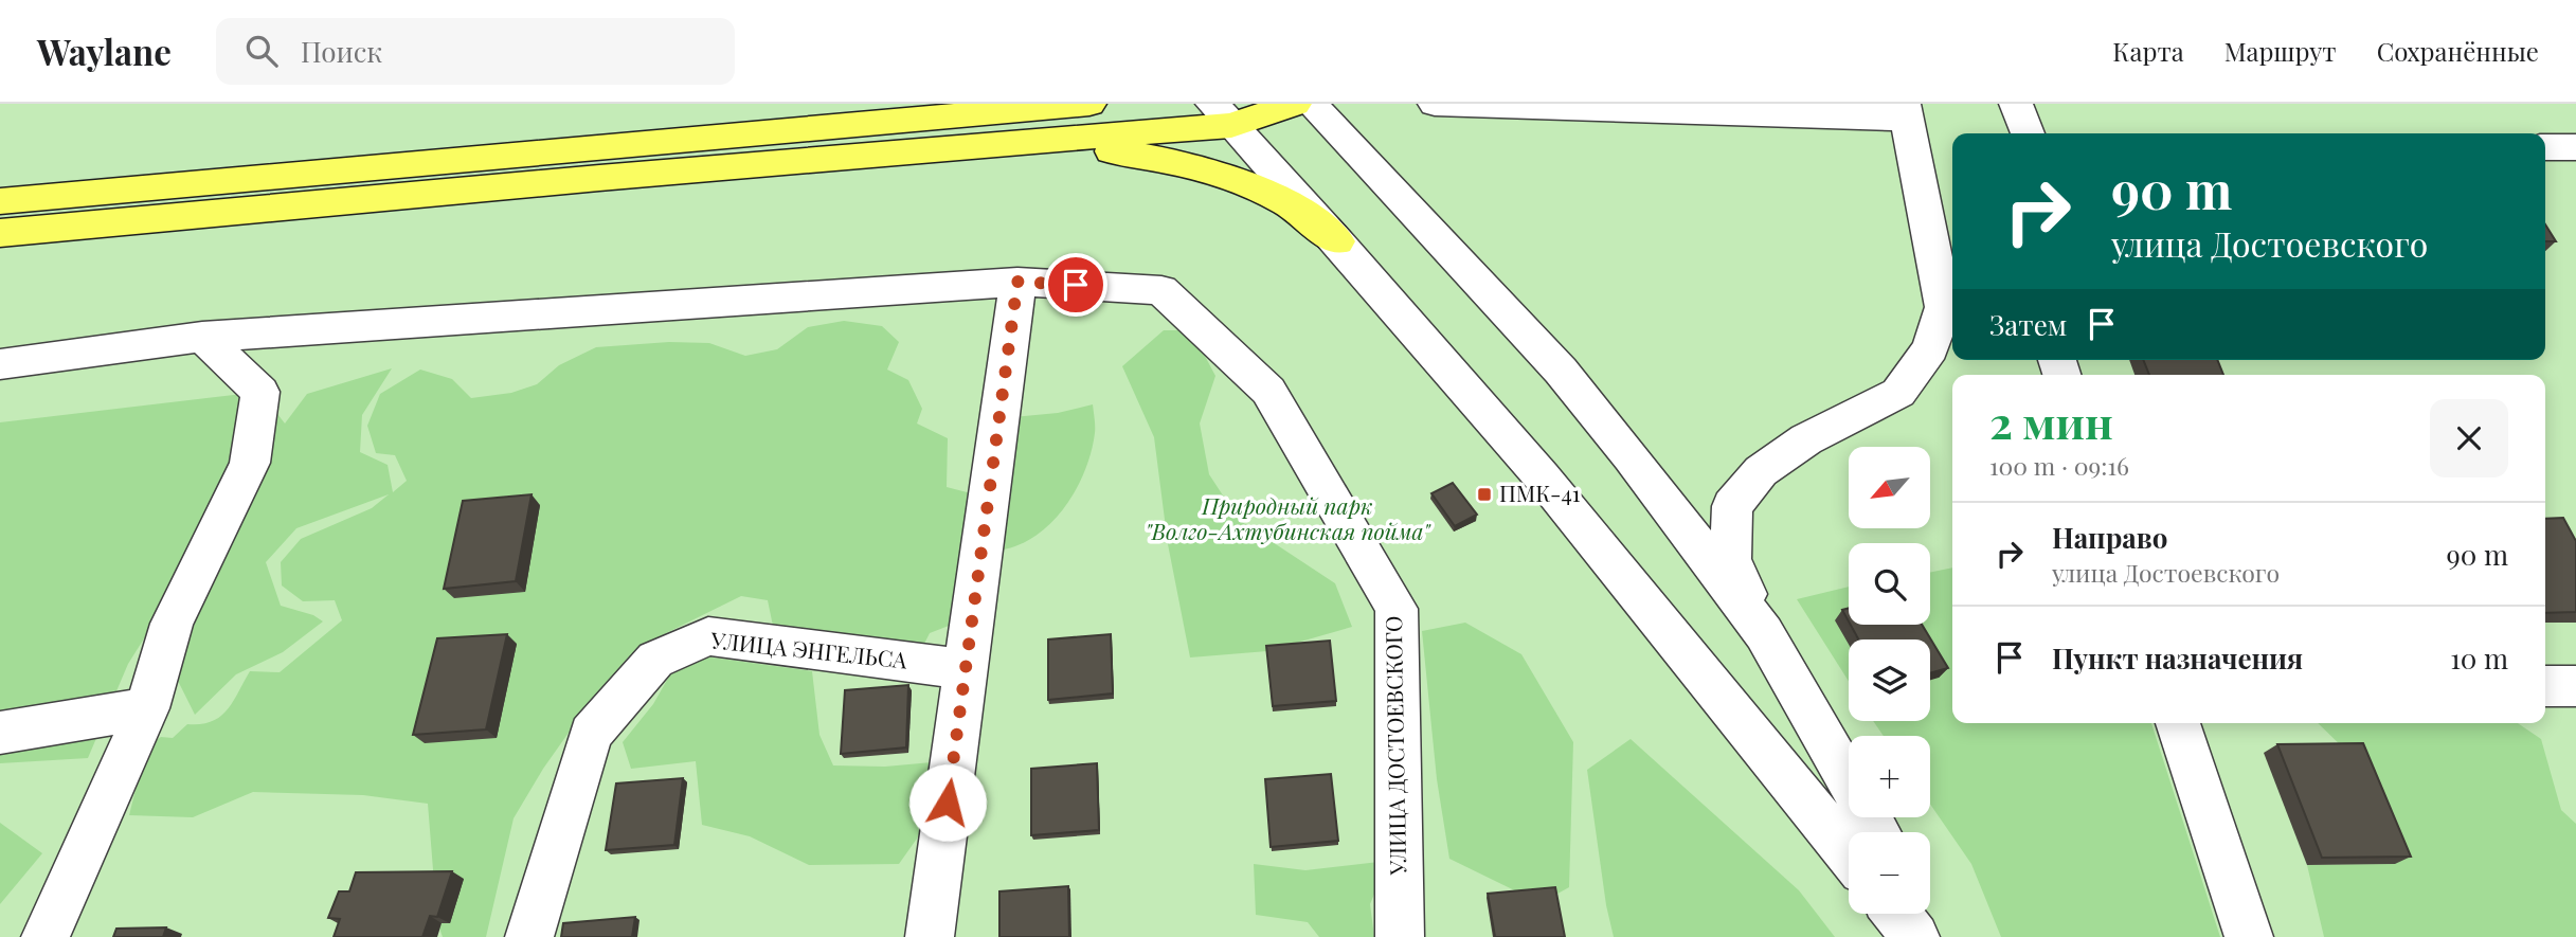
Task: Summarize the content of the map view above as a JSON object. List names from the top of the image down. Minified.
{"streets":{"street":["УЛИЦА ЭНГЕЛЬСА","УЛИЦА ДОСТОЕВСКОГО"]},"parks":["Природный парк \"Волго-Ахтубинская пойма\""],"places":{"transit":["ПМК-41"]},"north":"bottom left","page":{"header":"Waylane","search":"Поиск","nav":["Карта","Маршрут","Сохранённые"],"turn":["90 m","улица Достоевского"],"then":"Затем","heading":["2 мин","100 m · 09:16"],"map_buttons":["+","−"],"list":[{"name":"Направо","note":"улица Достоевского","value":"90 m"},{"name":"Пункт назначения","value":"10 m"}]}}
